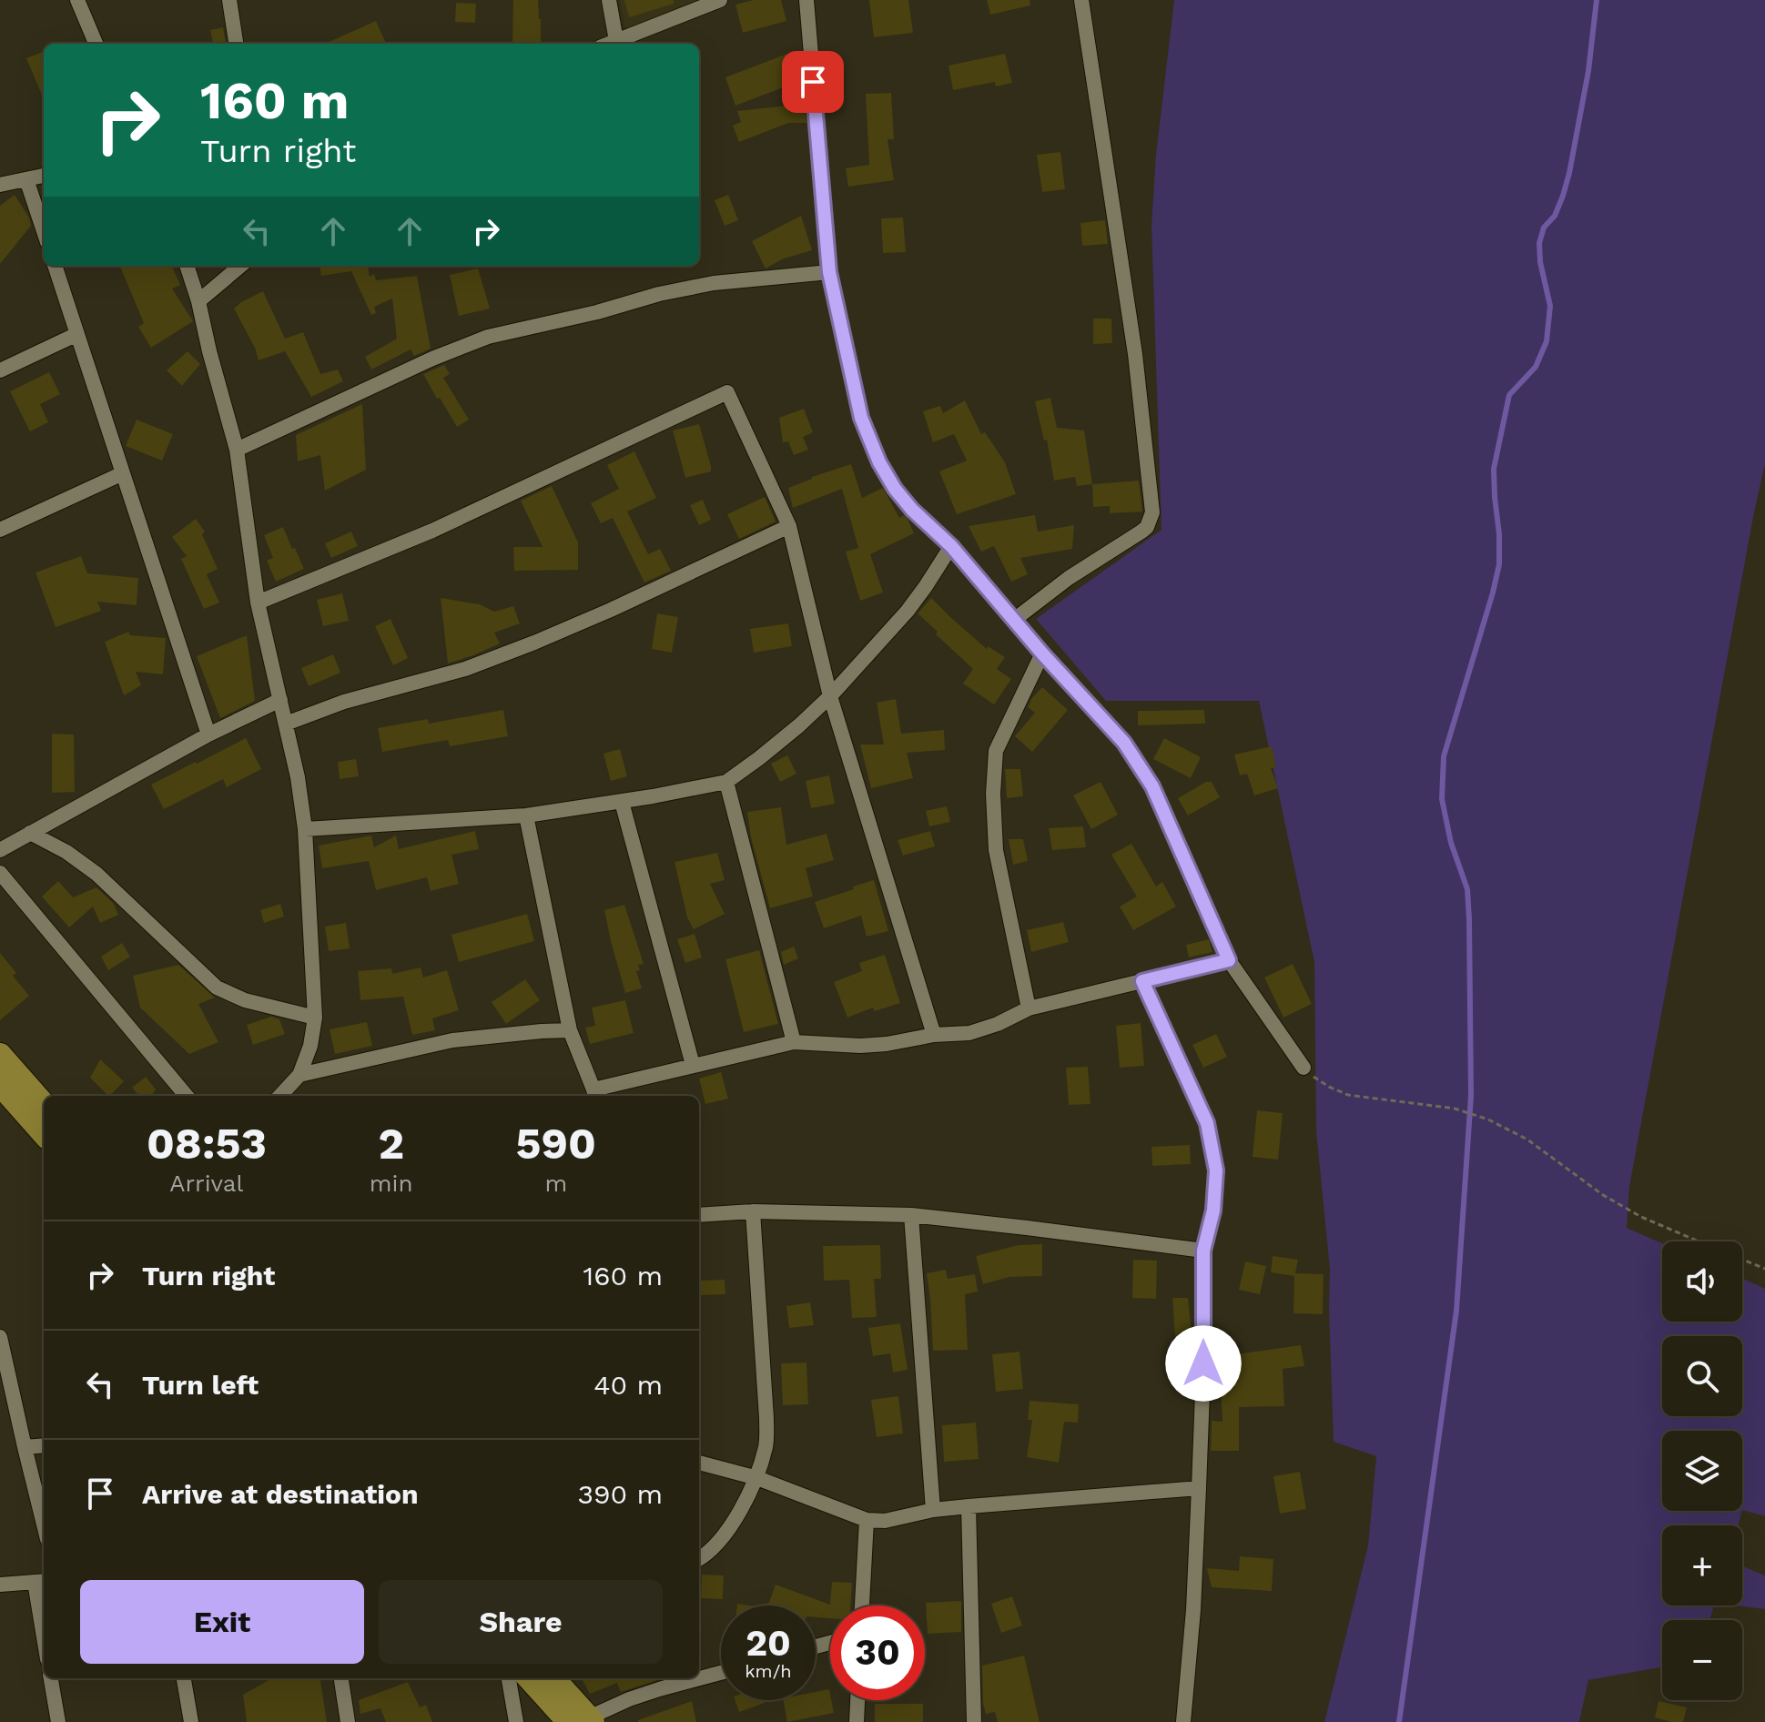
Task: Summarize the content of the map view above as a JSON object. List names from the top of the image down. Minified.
{"page":{"turn":["160 m","Turn right"],"eta":["08:53","Arrival","2","min","590","m"],"list":[{"name":"Turn right","value":"160 m"},{"name":"Turn left","value":"40 m"},{"name":"Arrive at destination","value":"390 m"}],"map_buttons":["+","−"],"buttons":["Exit","Share"],"speed":"20 km/h","limit":"30"}}
